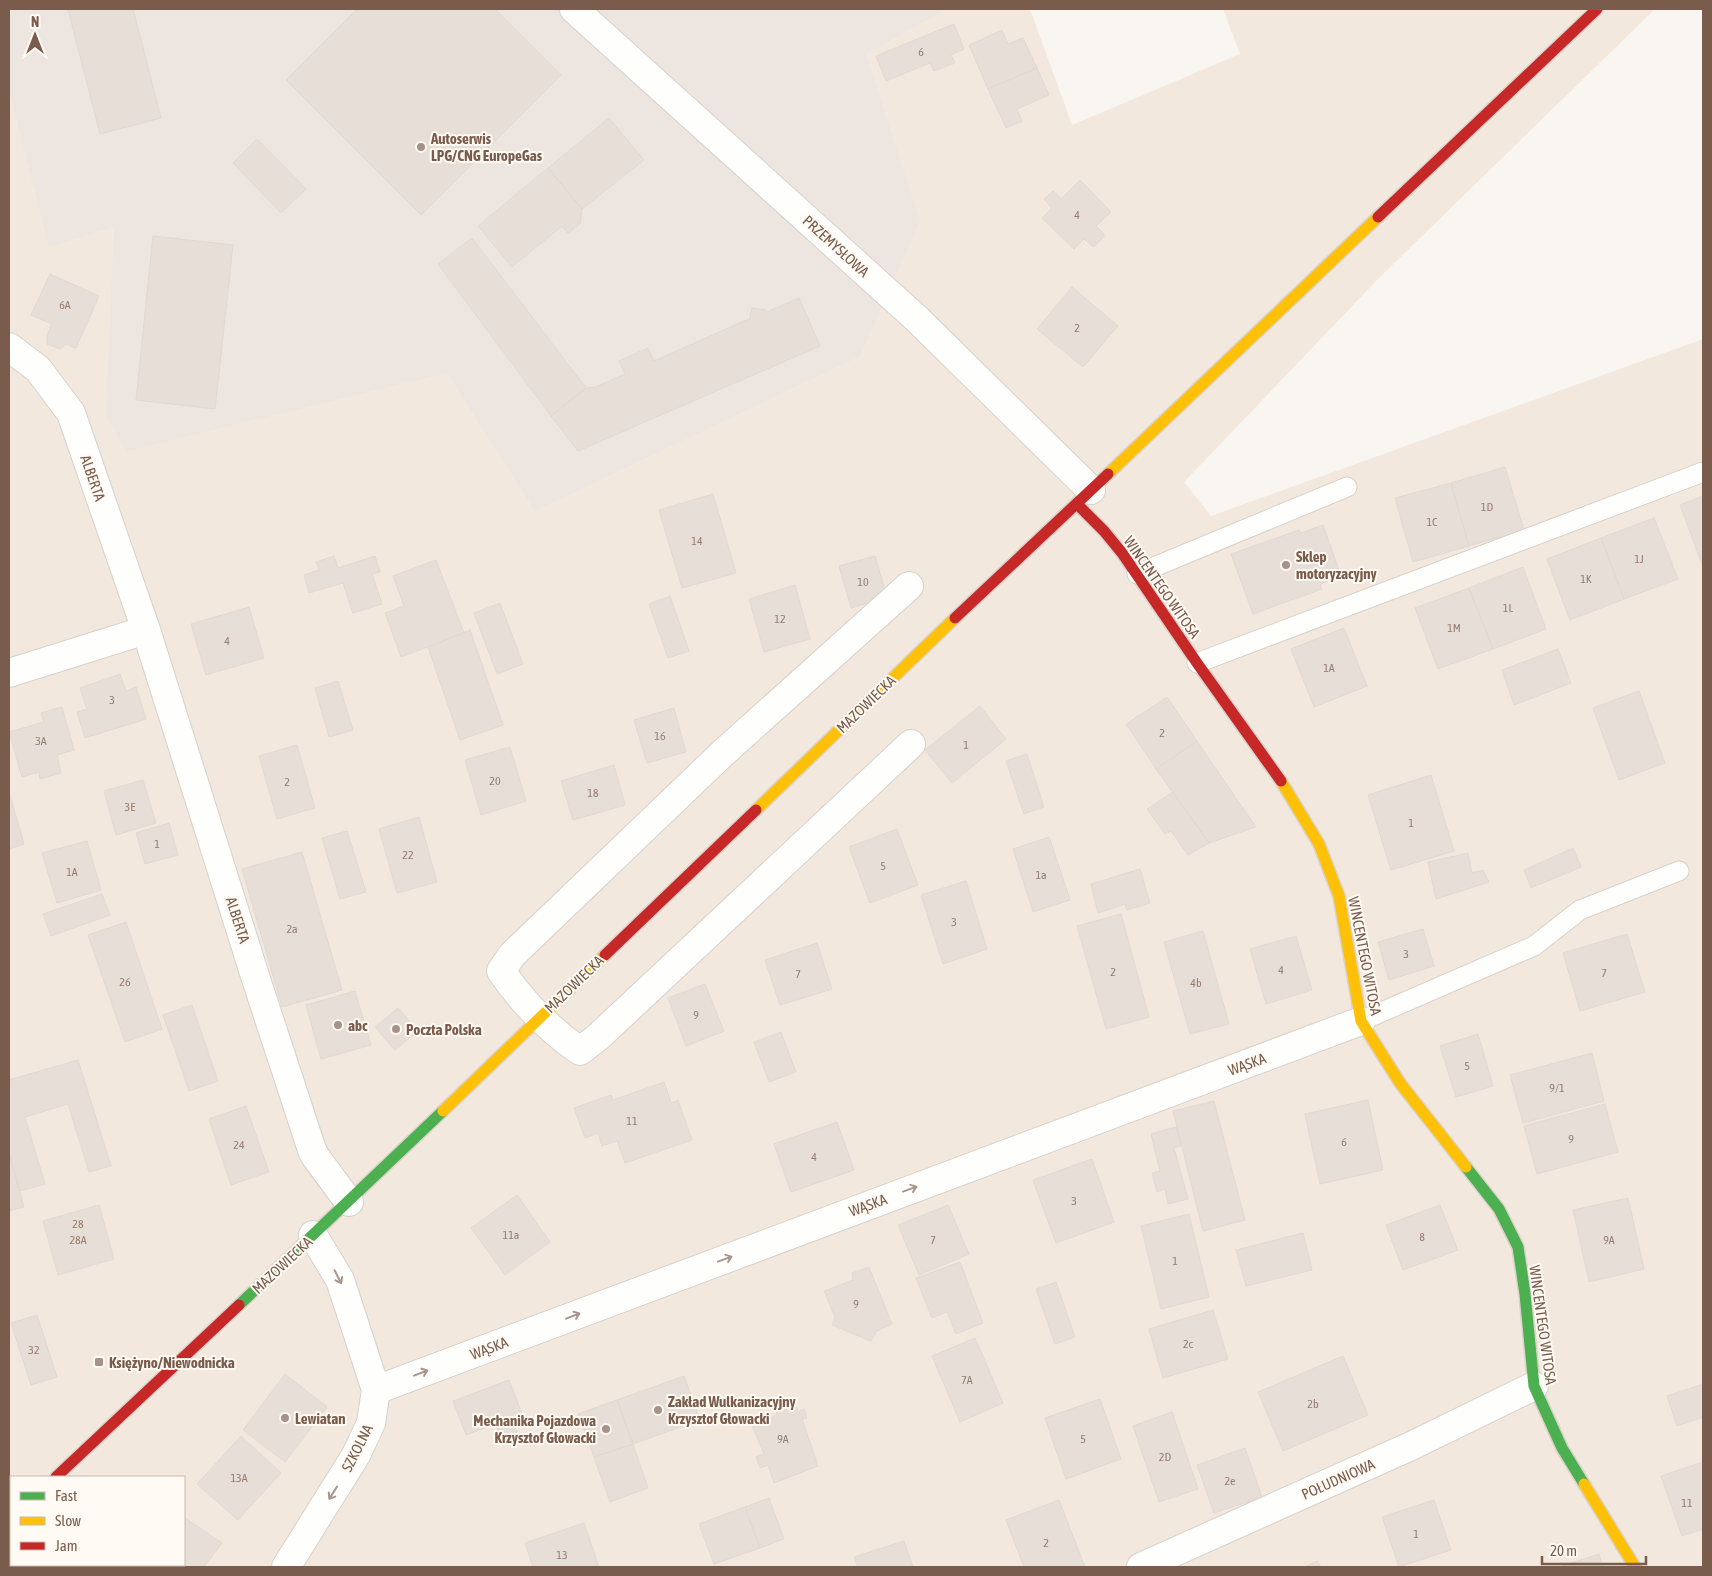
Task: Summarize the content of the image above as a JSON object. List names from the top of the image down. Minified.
{"streets":{"street":["PRZEMYSŁOWA","ALBERTA","WINCENTEGO WITOSA","MAZOWIECKA","WĄSKA","SZKOLNA","POŁUDNIOWA"]},"crossings":[["PRZEMYSŁOWA","WINCENTEGO WITOSA"],["PRZEMYSŁOWA","MAZOWIECKA"],["ALBERTA","MAZOWIECKA"],["WINCENTEGO WITOSA","MAZOWIECKA"],["WINCENTEGO WITOSA","WĄSKA"],["WINCENTEGO WITOSA","POŁUDNIOWA"],["MAZOWIECKA","SZKOLNA"],["WĄSKA","SZKOLNA"]],"one_way":["WĄSKA","SZKOLNA"],"places":{"other":["Autoserwis LPG/CNG EuropeGas","Sklep motoryzacyjny","abc","Poczta Polska","Zakład Wulkanizacyjny Krzysztof Głowacki","Lewiatan","Mechanika Pojazdowa Krzysztof Głowacki"],"transit":["Księżyno/Niewodnicka"]},"house_numbers":["6","4","6A","2","1D","1C","14","1J","1K","10","1L","12","1M","4","1A","3","2","16","3A","1","20","2","18","3E","1","1","22","5","1A","1a","3","2a","3","4","2","7","7","26","4b","9","5","9/1","11","9","6","24","4","3","28","11a","8","28A","7","9A","1","9","2c","32","7A","2b","9A","5","2D","13A","2e","11","1","2","13"],"legend":["Fast","Slow","Jam"],"scale_bar":"20 m","north":"top"}
